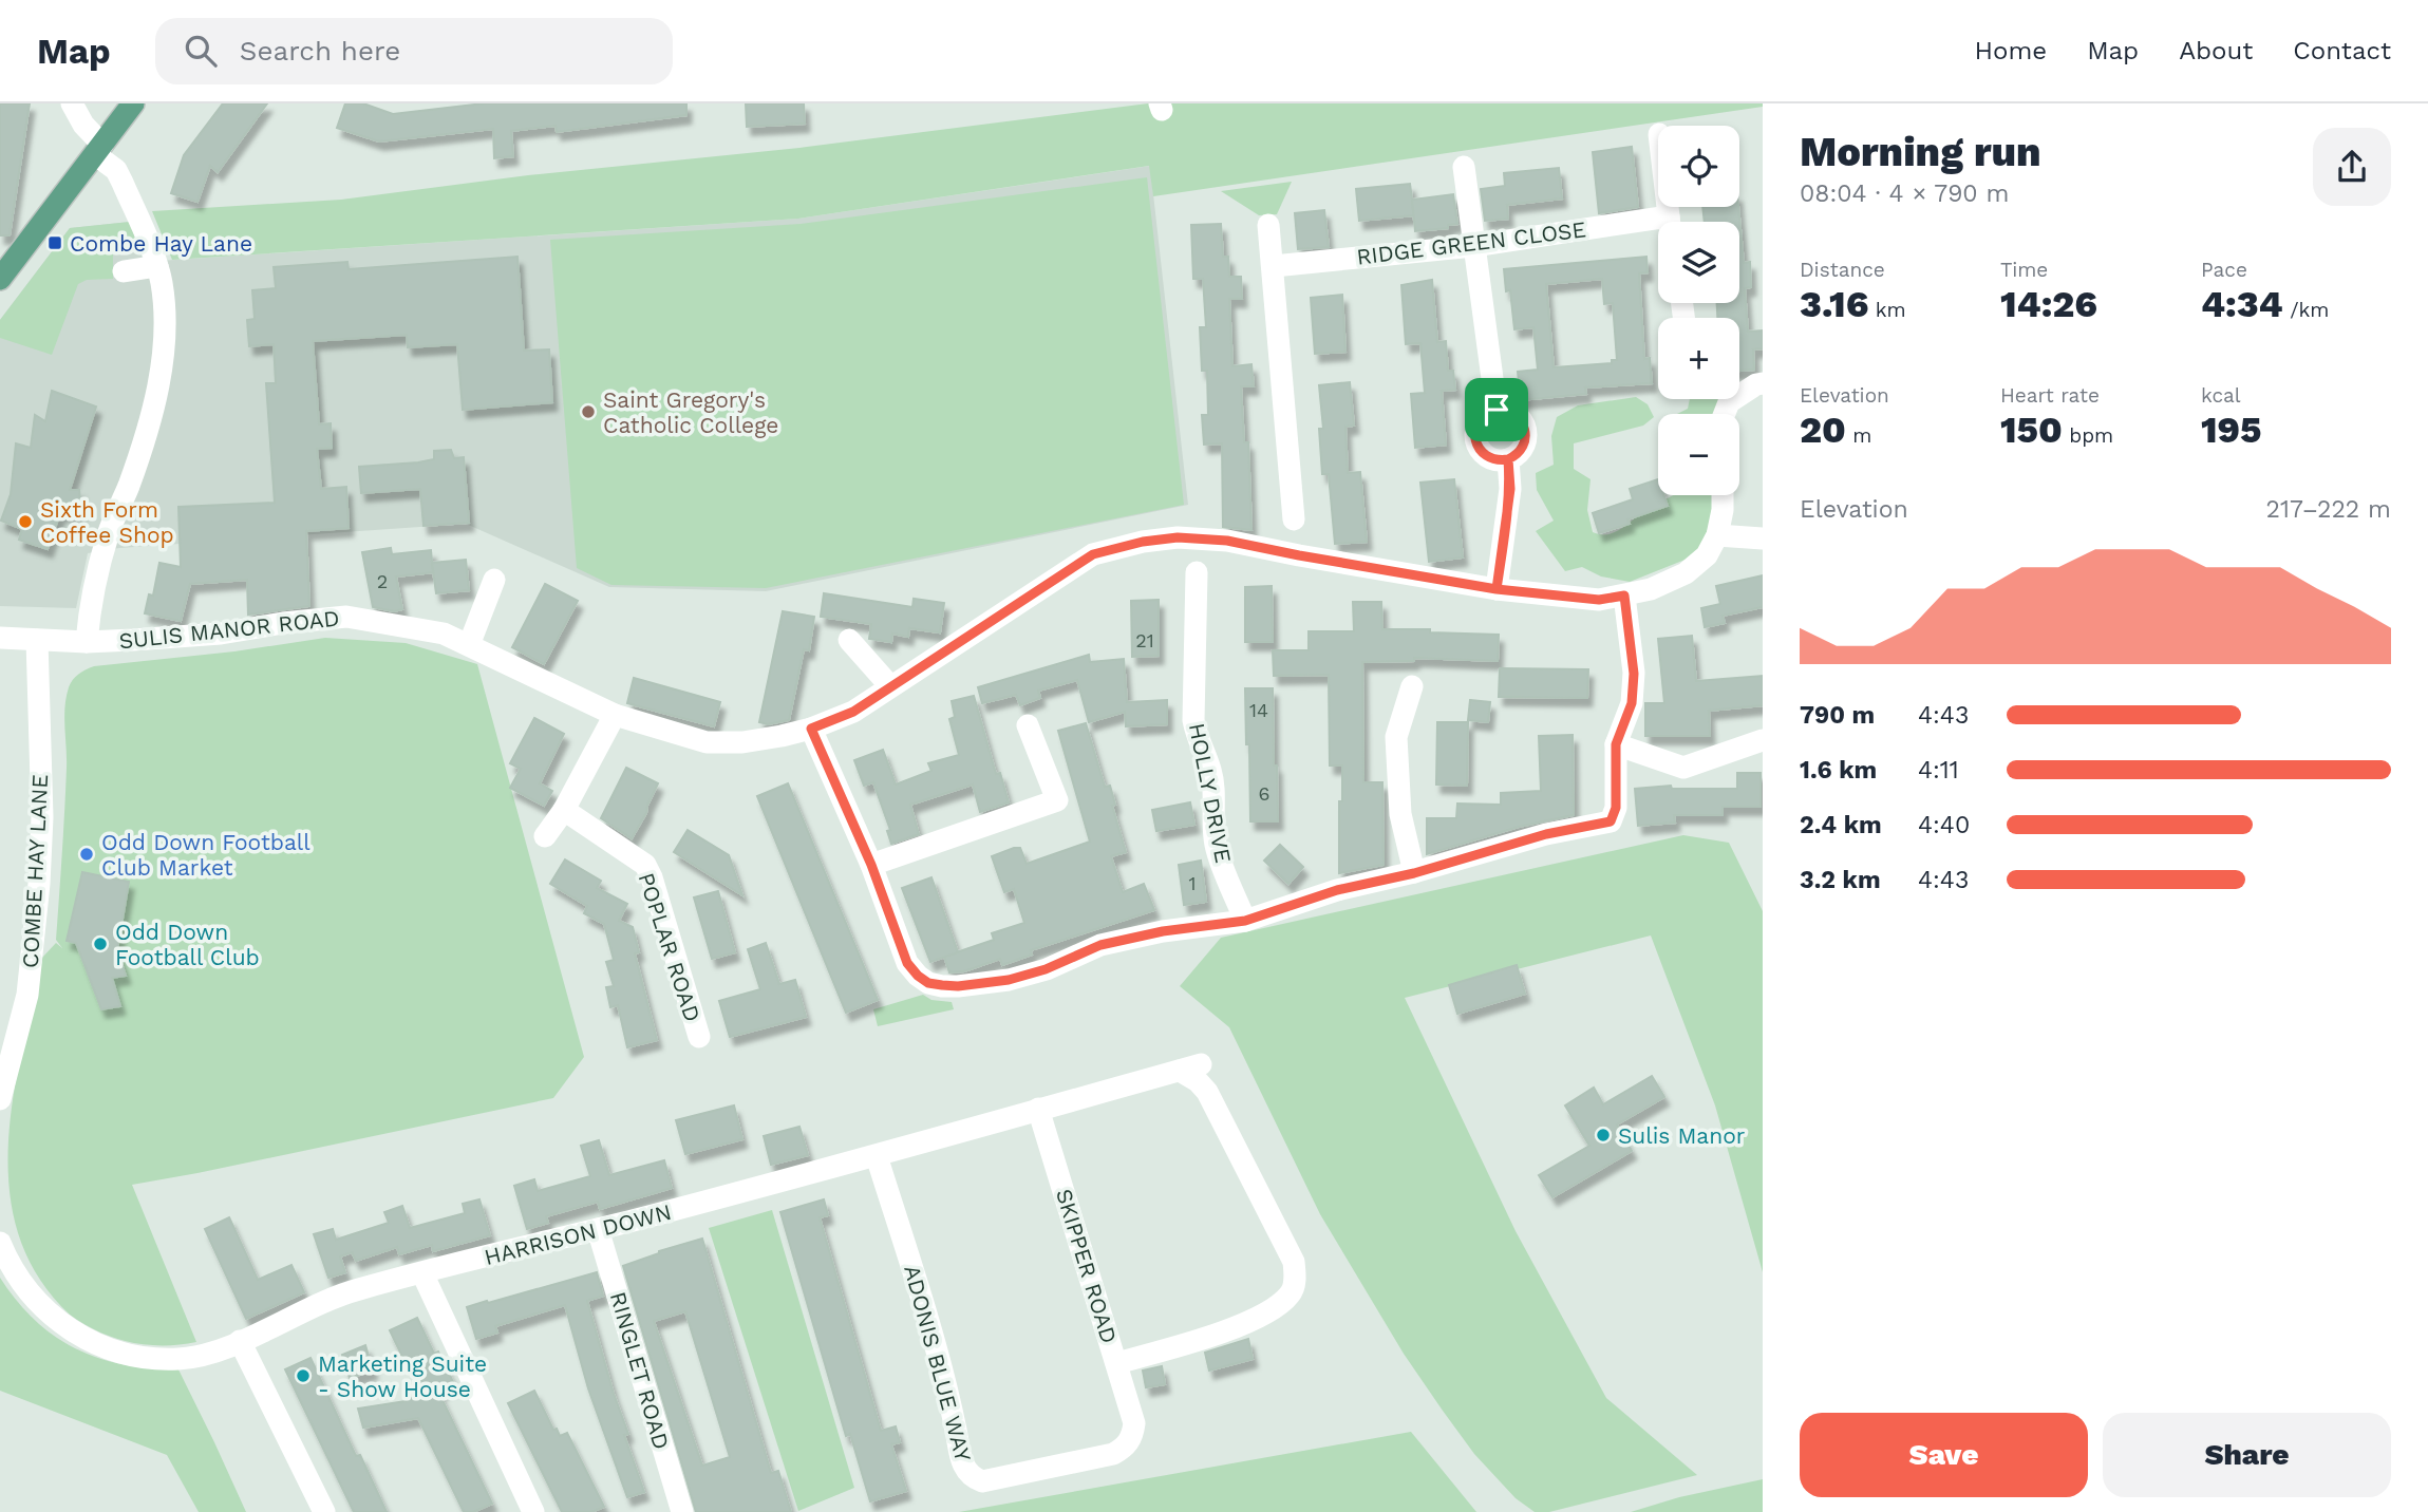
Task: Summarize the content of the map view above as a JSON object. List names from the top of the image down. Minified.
{"streets":{"street":["RIDGE GREEN CLOSE","SULIS MANOR ROAD","HOLLY DRIVE","COMBE HAY LANE","POPLAR ROAD","HARRISON DOWN","SKIPPER ROAD","ADONIS BLUE WAY","RINGLET ROAD"]},"crossings":[["SULIS MANOR ROAD","COMBE HAY LANE"],["HARRISON DOWN","SKIPPER ROAD"],["HARRISON DOWN","ADONIS BLUE WAY"],["HARRISON DOWN","RINGLET ROAD"],["SKIPPER ROAD","ADONIS BLUE WAY"]],"places":{"transit":["Combe Hay Lane"],"other":["Saint Gregory's Catholic College","Sixth Form Coffee Shop","Odd Down Football Club Market","Odd Down Football Club","Sulis Manor","Marketing Suite - Show House"]},"house_numbers":["2","21","14","6","1"],"page":{"header":"Map","search":"Search here","nav":["Home","Map","About","Contact"],"heading":["Morning run","08:04 · 4 × 790 m"],"map_buttons":["+","−"],"stats":[["Distance","3.16 km"],["Time","14:26"],["Pace","4:34 /km"],["Elevation","20 m"],["Heart rate","150 bpm"],["kcal","195"]],"chart":["Elevation","217–222 m"],"list":[{"name":"790 m","note":"4:43"},{"name":"1.6 km","note":"4:11"},{"name":"2.4 km","note":"4:40"},{"name":"3.2 km","note":"4:43"}],"buttons":["Save","Share"]}}
